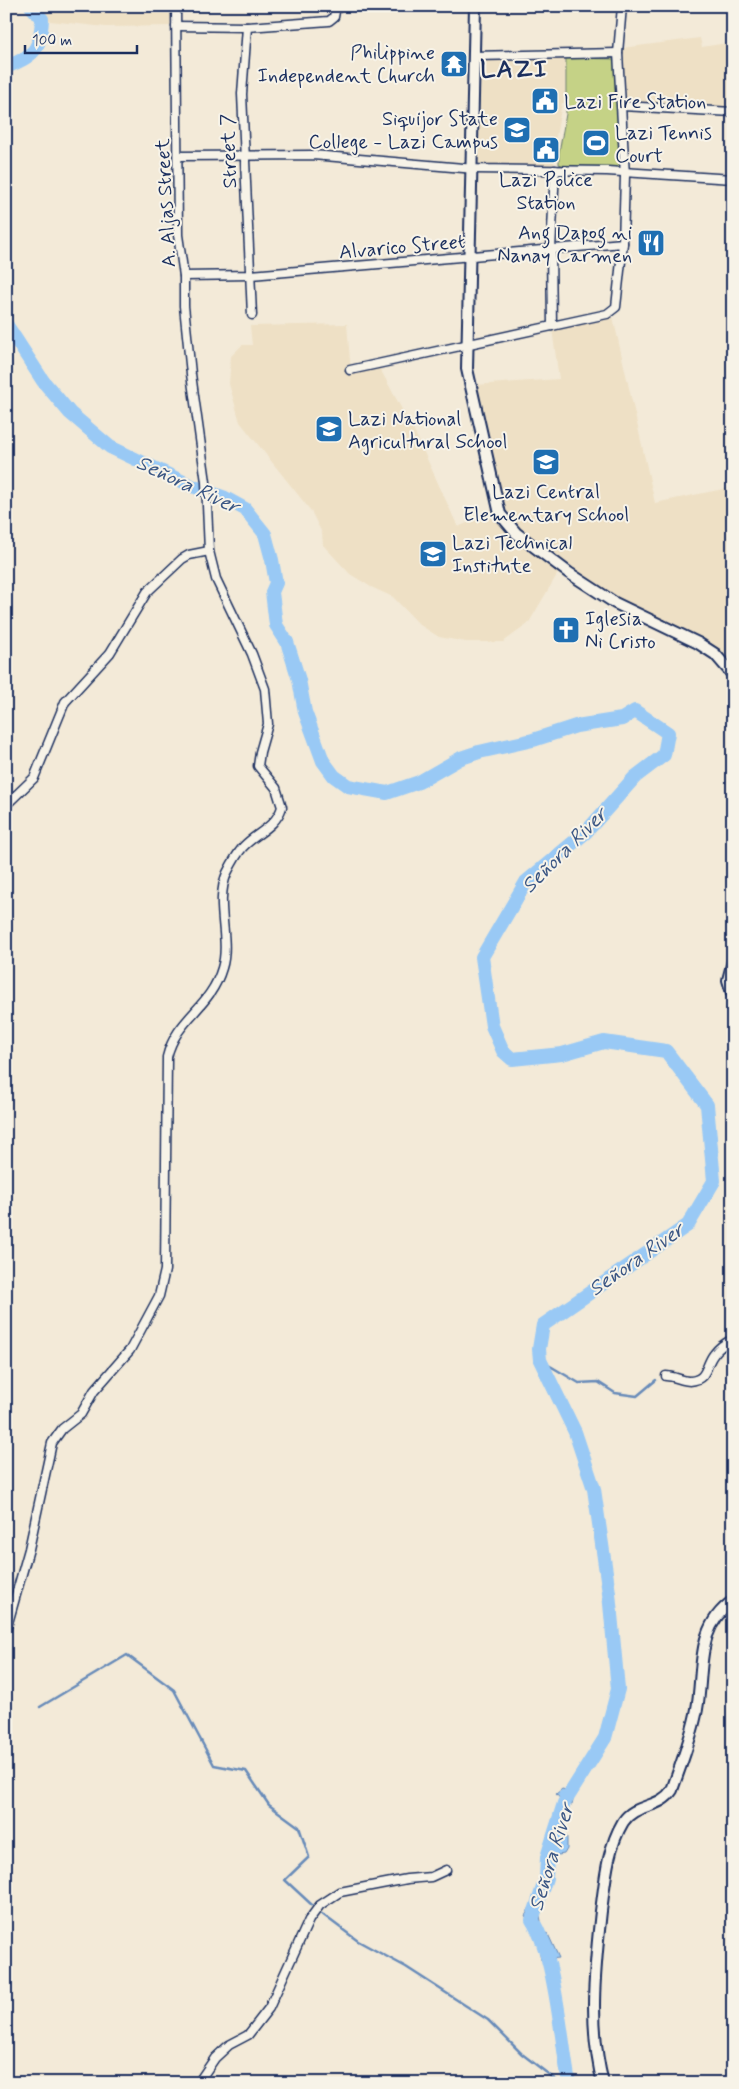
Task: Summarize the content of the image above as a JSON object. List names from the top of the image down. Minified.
{"streets":{"street":["Street 7","A. Aljas Street","Alvarico Street"]},"crossings":[["Street 7","Alvarico Street"],["A. Aljas Street","Alvarico Street"]],"districts":["LAZI"],"water":["Señora River"],"places":{"temple":["Philippine Independent Church"],"public building":["Lazi Fire Station","Lazi Police Station"],"school or university":["Siquijor State College - Lazi Campus","Lazi National Agricultural School","Lazi Central Elementary School","Lazi Technical Institute"],"sports":["Lazi Tennis Court"],"restaurant":["Ang Dapog ni Nanay Carmen"],"church":["Iglesia Ni Cristo"]},"scale_bar":"100 m"}
